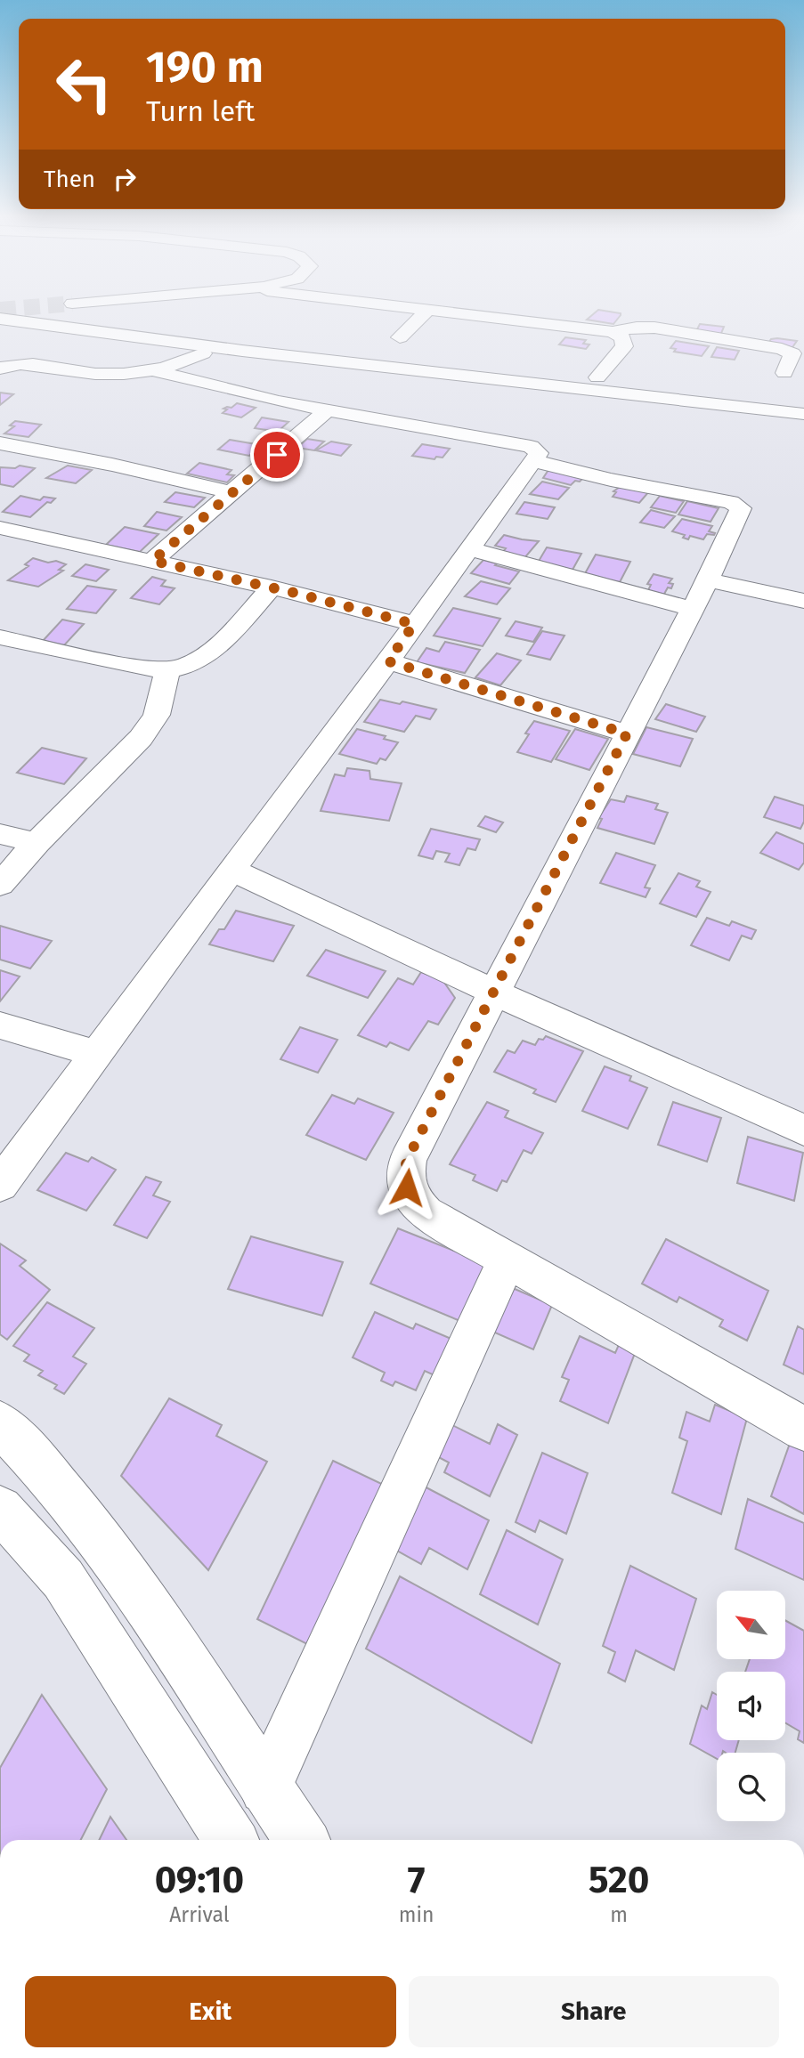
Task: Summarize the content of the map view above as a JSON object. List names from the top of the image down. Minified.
{"north":"top left","page":{"turn":["190 m","Turn left"],"then":"Then","eta":["09:10","Arrival","7","min","520","m"],"buttons":["Exit","Share"]}}
